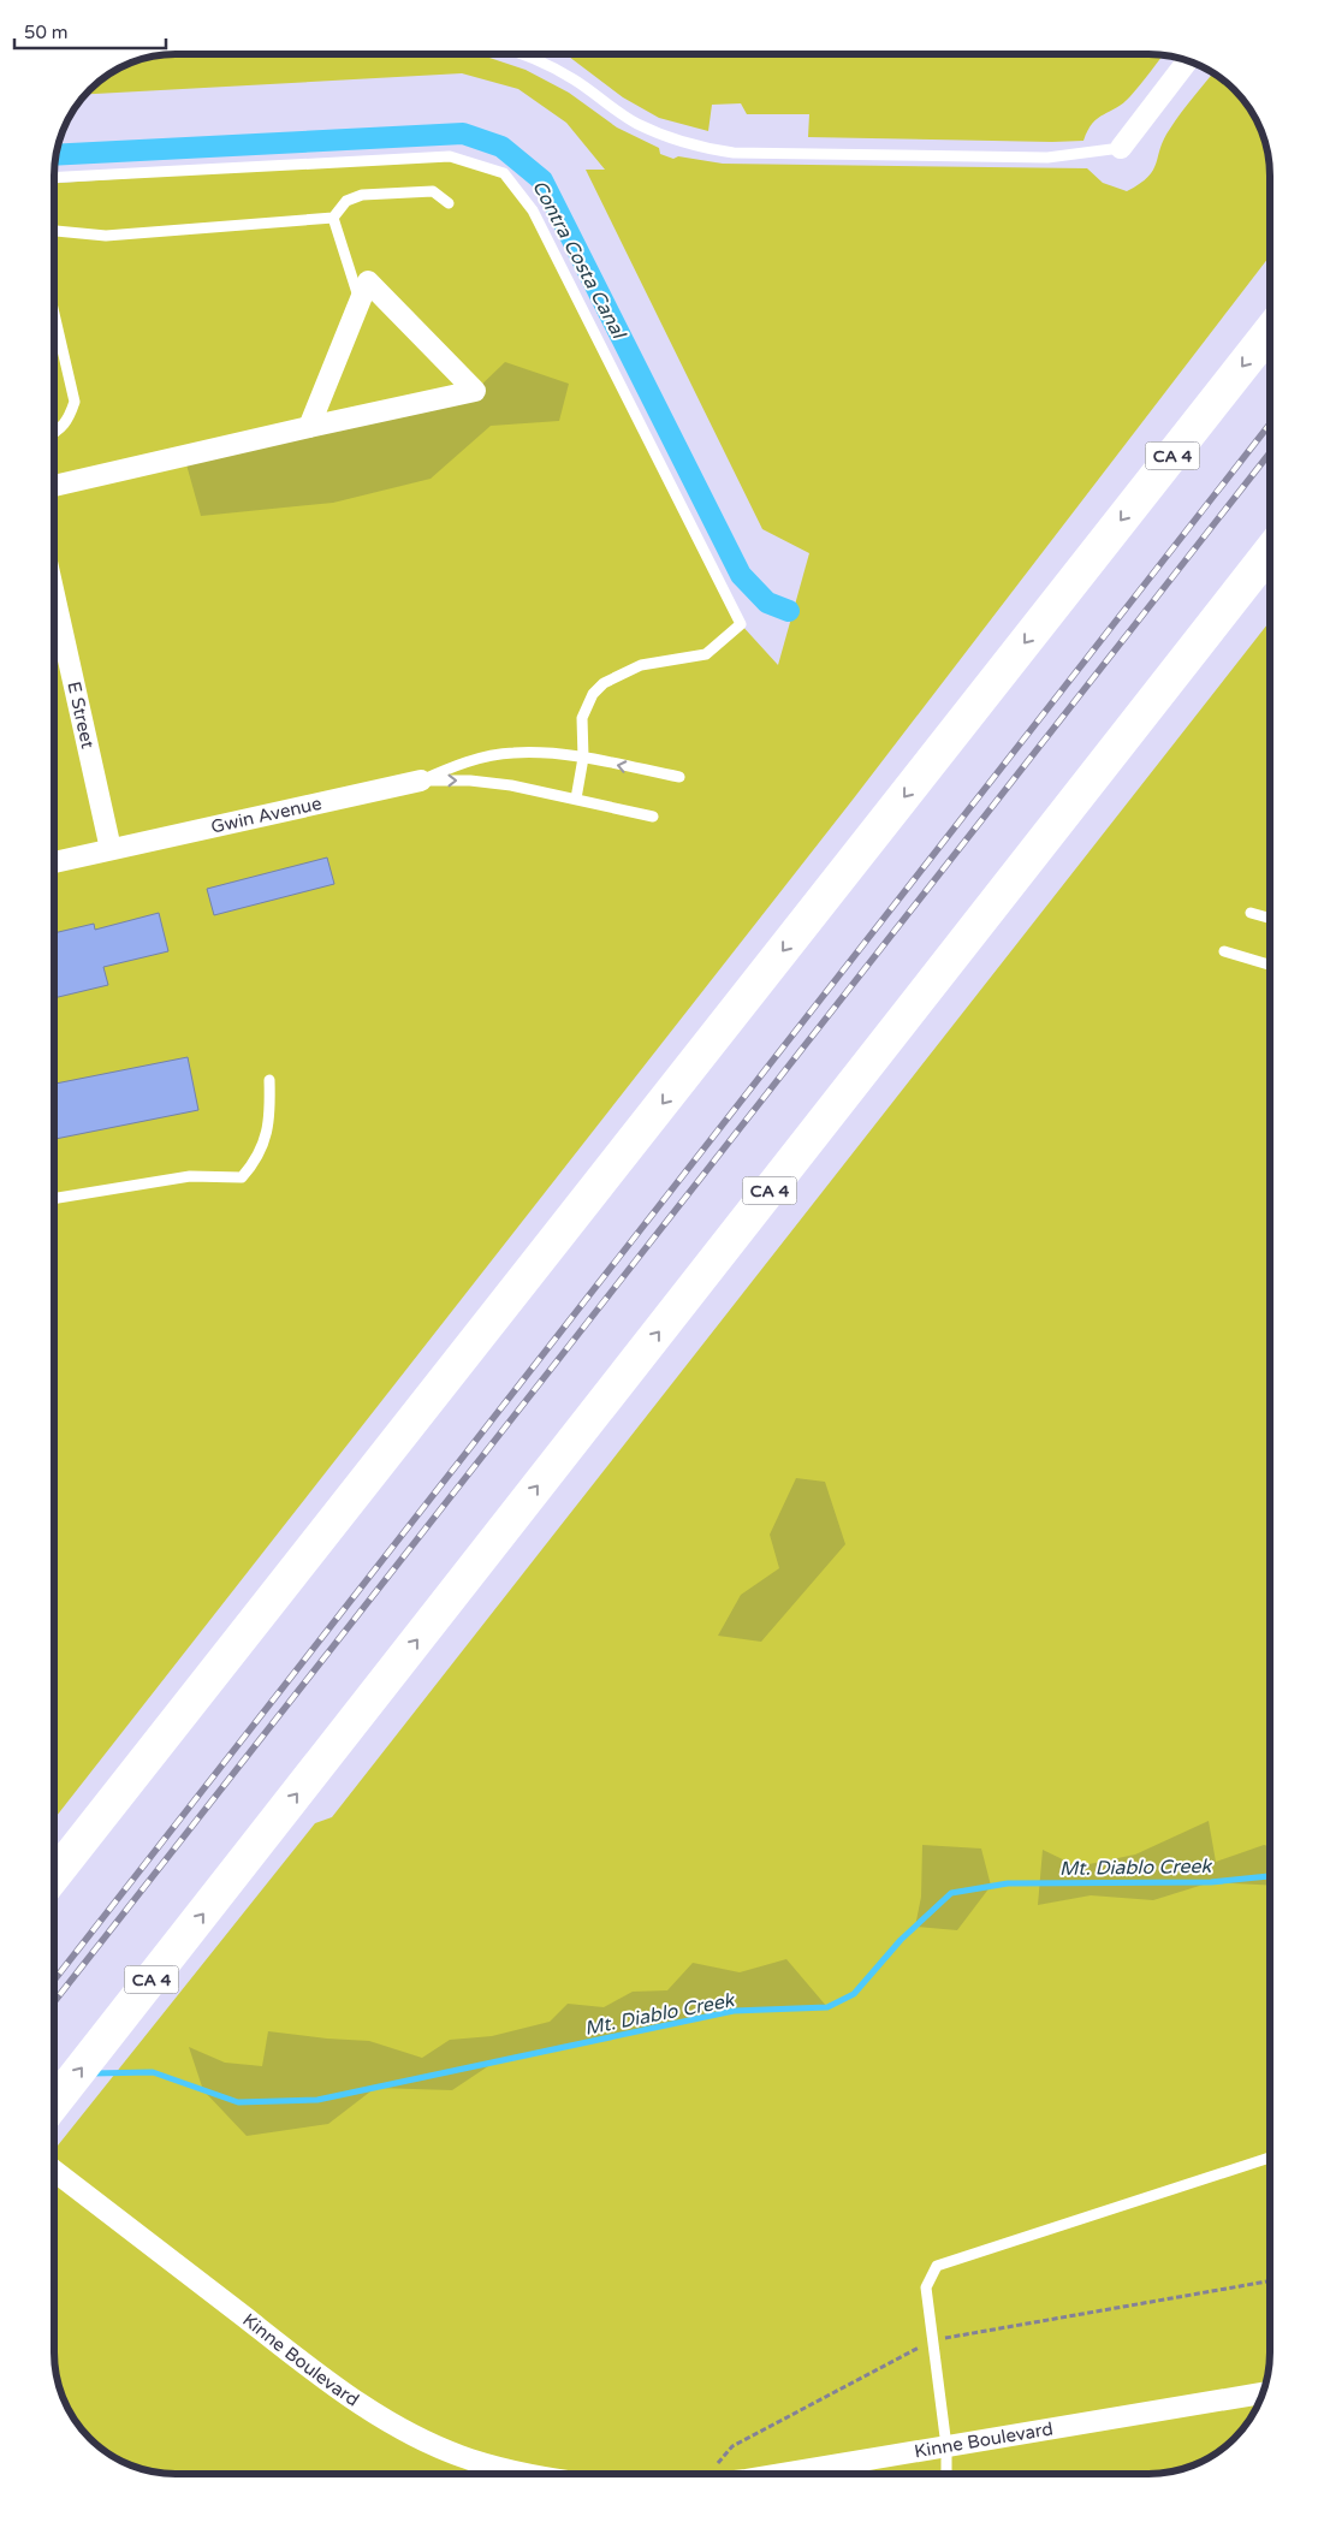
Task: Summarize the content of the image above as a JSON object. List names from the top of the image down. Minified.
{"streets":{"highway":["CA 4"],"street":["E Street","Gwin Avenue","Kinne Boulevard"]},"crossings":[["E Street","Gwin Avenue"]],"water":["Contra Costa Canal","Mt. Diablo Creek"],"scale_bar":"50 m"}
